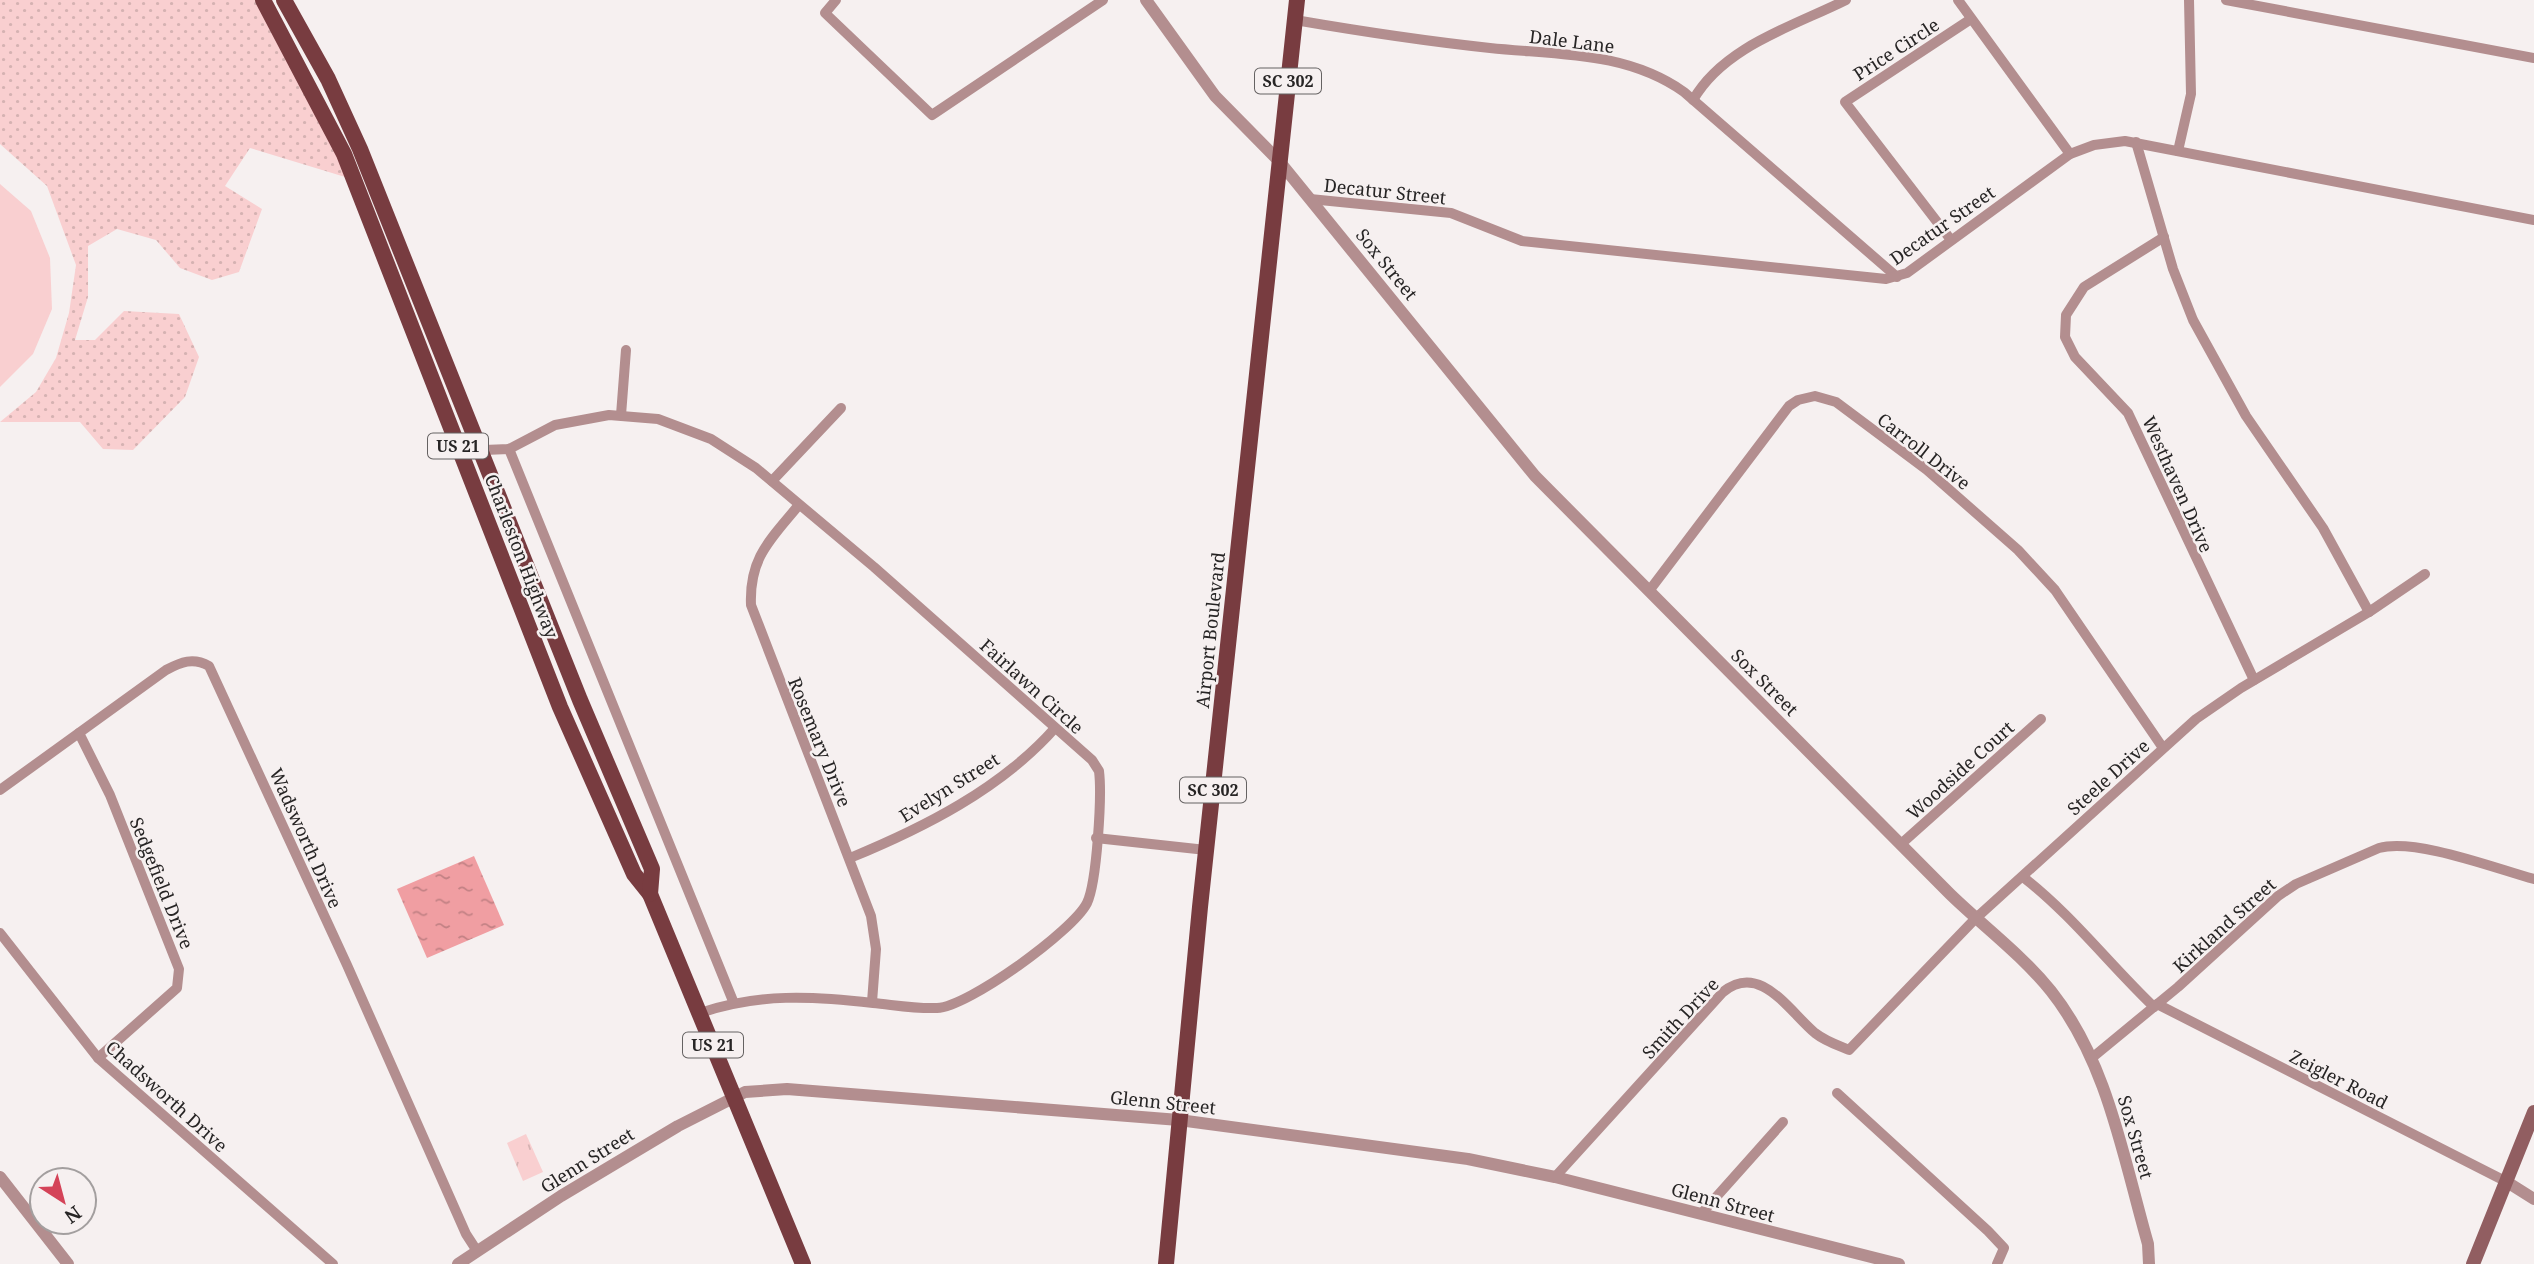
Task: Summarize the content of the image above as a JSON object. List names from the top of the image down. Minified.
{"streets":{"main road":["SC 302","US 21","Charleston Highway","Airport Boulevard"],"street":["Dale Lane","Price Circle","Decatur Street","Sox Street","Carroll Drive","Westhaven Drive","Fairlawn Circle","Rosemary Drive","Woodside Court","Steele Drive","Evelyn Street","Wadsworth Drive","Sedgefield Drive","Kirkland Street","Smith Drive","Zeigler Road","Chadsworth Drive","Glenn Street"]},"crossings":[["Dale Lane","Decatur Street"],["Dale Lane","Airport Boulevard"],["Price Circle","Decatur Street"],["Decatur Street","Sox Street"],["Sox Street","Carroll Drive"],["Sox Street","Airport Boulevard"],["Sox Street","Woodside Court"],["Sox Street","Steele Drive"],["Sox Street","Kirkland Street"],["Carroll Drive","Steele Drive"],["Westhaven Drive","Steele Drive"],["Charleston Highway","Fairlawn Circle"],["Charleston Highway","Glenn Street"],["Airport Boulevard","Glenn Street"],["Fairlawn Circle","Rosemary Drive"],["Fairlawn Circle","Evelyn Street"],["Rosemary Drive","Evelyn Street"],["Steele Drive","Smith Drive"],["Steele Drive","Zeigler Road"],["Wadsworth Drive","Sedgefield Drive"],["Wadsworth Drive","Glenn Street"],["Sedgefield Drive","Chadsworth Drive"],["Kirkland Street","Zeigler Road"],["Smith Drive","Glenn Street"]],"north":"bottom right"}
